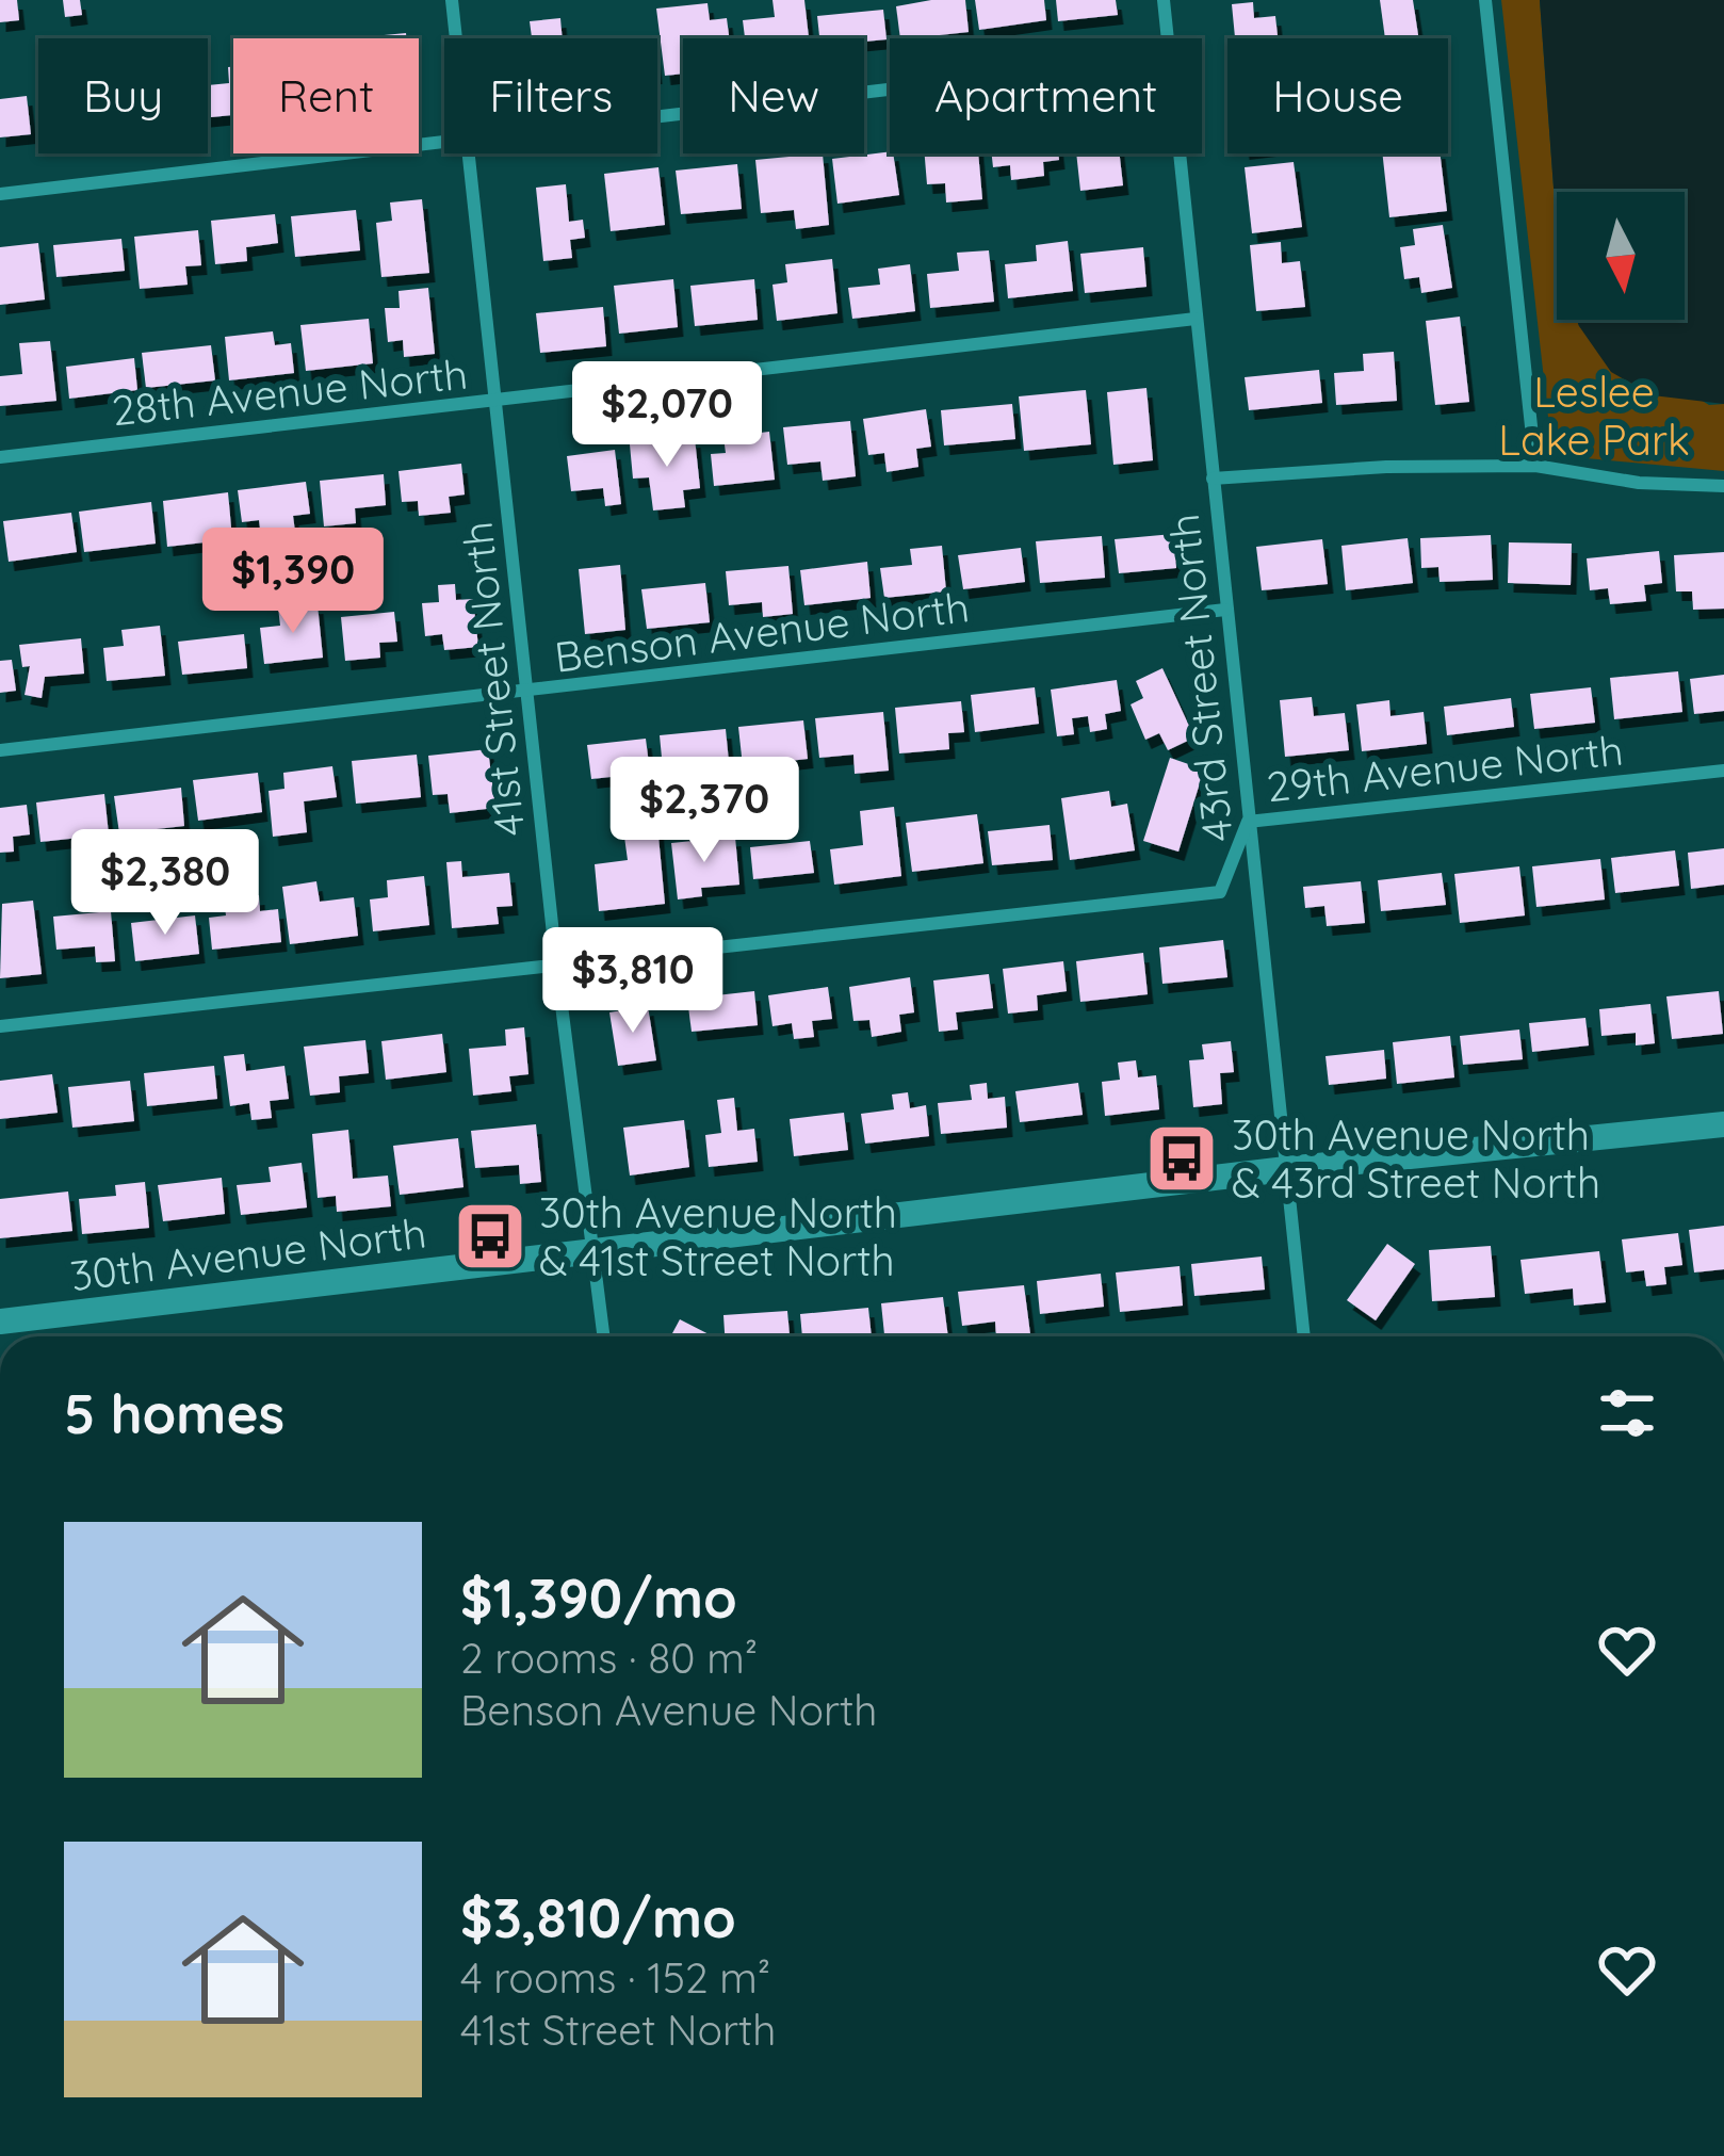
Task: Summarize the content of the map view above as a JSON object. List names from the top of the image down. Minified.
{"streets":{"street":["28th Avenue North","Benson Avenue North","43rd Street North","41st Street North","29th Avenue North","30th Avenue North"]},"crossings":[["28th Avenue North","43rd Street North"],["28th Avenue North","41st Street North"],["Benson Avenue North","43rd Street North"],["Benson Avenue North","41st Street North"],["43rd Street North","29th Avenue North"],["43rd Street North","30th Avenue North"],["41st Street North","29th Avenue North"],["41st Street North","30th Avenue North"]],"parks":["Leslee Lake Park"],"places":{"bus stop":["30th Avenue North & 43rd Street North","30th Avenue North & 41st Street North"]},"north":"bottom","page":{"chip":["Buy","Rent","Filters","New","Apartment","House"],"price":["$2,070","$1,390","$2,370","$2,380","$3,810"],"heading":"5 homes","list":[{"name":"$1,390/mo","note":"2 rooms · 80 m² · Benson Avenue North"},{"name":"$3,810/mo","note":"4 rooms · 152 m² · 41st Street North"}]}}
